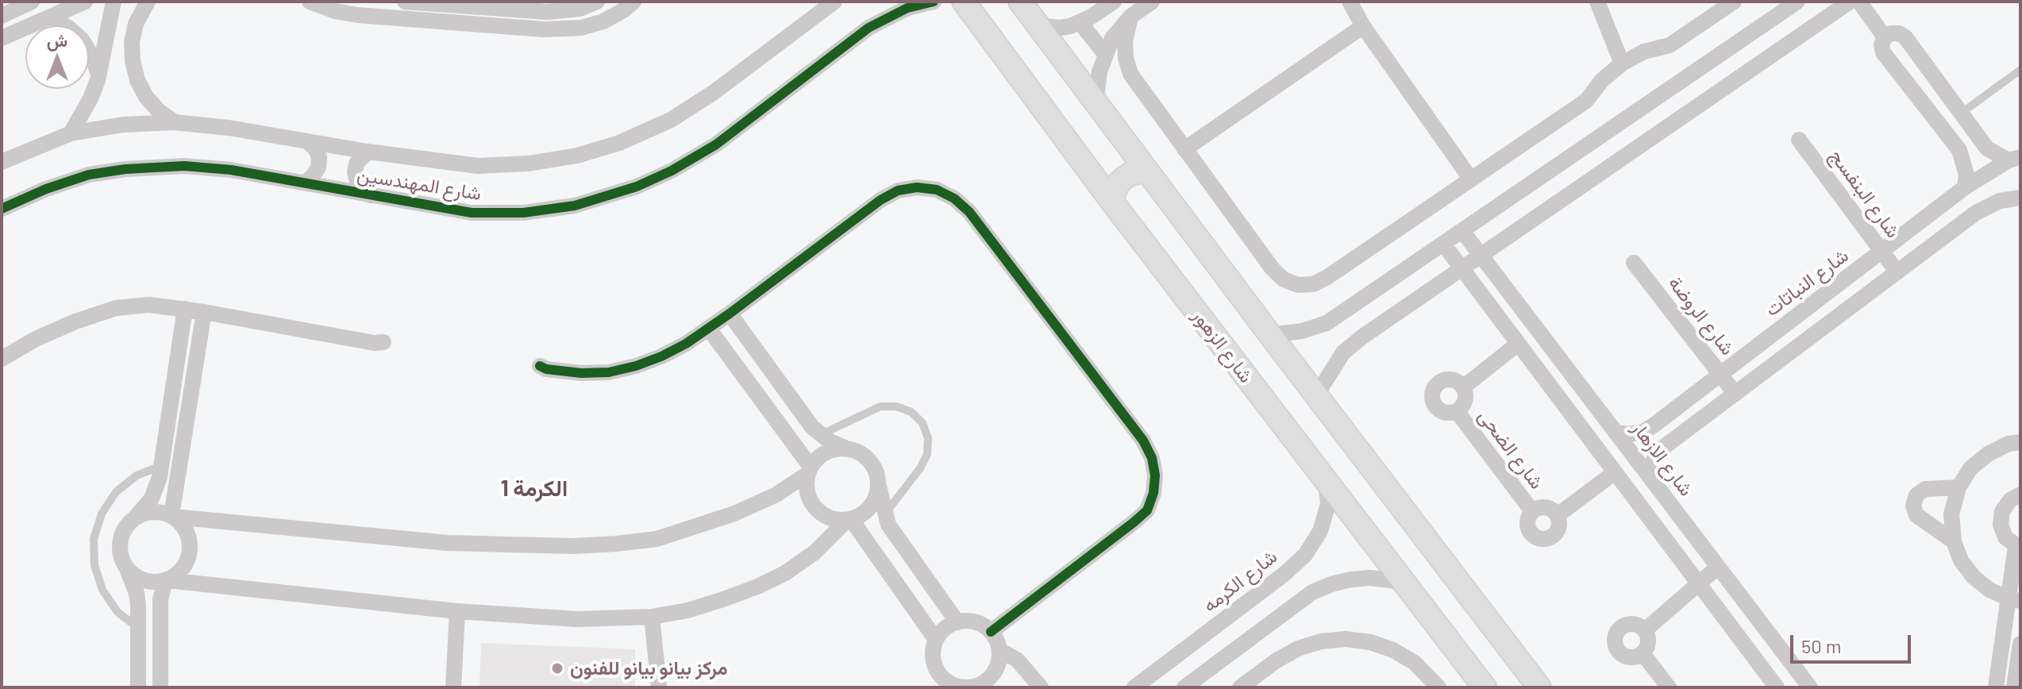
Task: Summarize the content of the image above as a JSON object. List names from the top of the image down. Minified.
{"streets":{"main road":["شارع الزهور"],"street":["شارع المهندسين","شارع البنفسج","شارع النباتات","شارع الروضة","شارع الضحى","شارع الازهار","شارع الكرمه"]},"crossings":[["شارع البنفسج","شارع النباتات"],["شارع النباتات","شارع الروضة"],["شارع النباتات","شارع الازهار"],["شارع الزهور","شارع الكرمه"]],"districts":["الكرمة 1"],"places":["مركز بيانو بيانو للفنون"],"scale_bar":"50 m","north":"top"}
